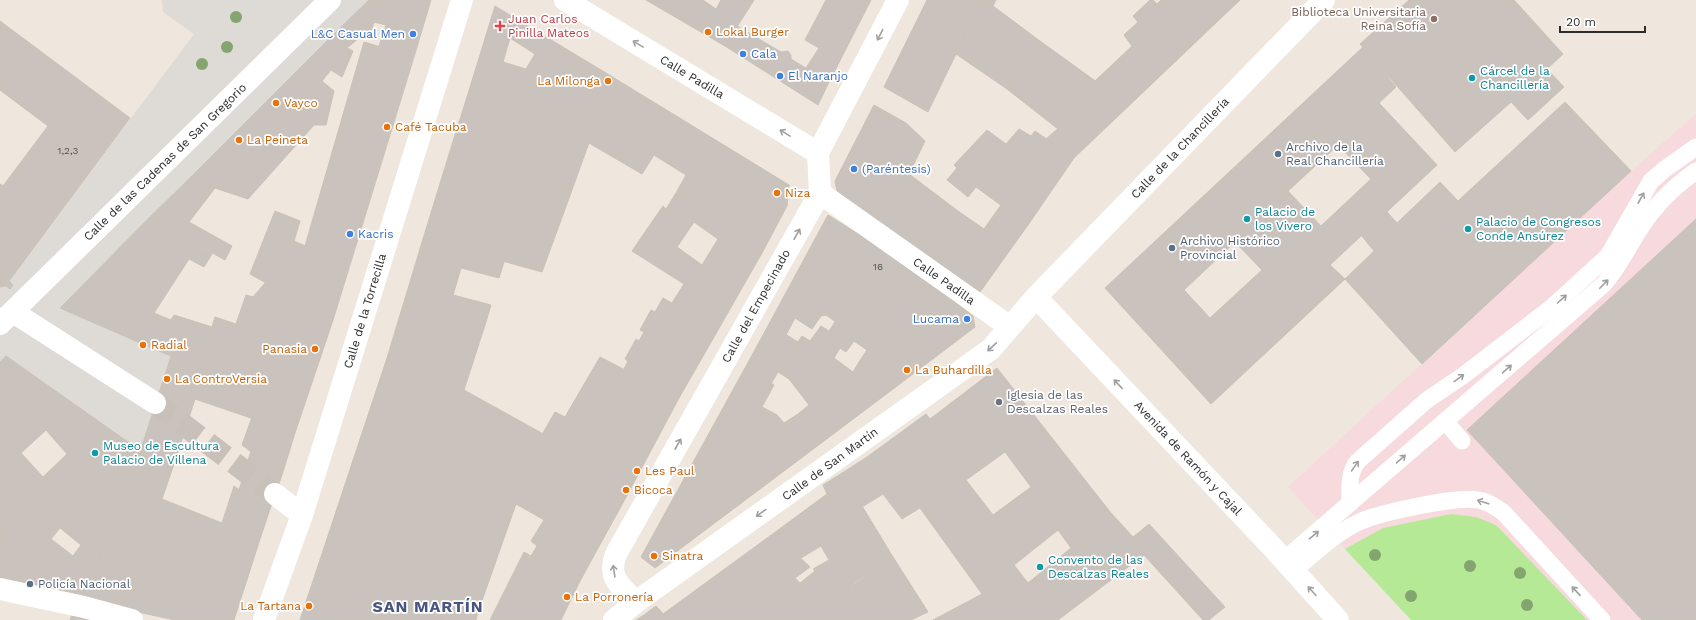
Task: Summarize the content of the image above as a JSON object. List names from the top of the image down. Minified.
{"streets":{"street":["Calle Padilla","Calle de la Chancillería","Calle de las Cadenas de San Gregorio","Calle del Empecinado","Calle de la Torrecilla","Avenida de Ramón y Cajal","Calle de San Martín"]},"crossings":[["Calle Padilla","Calle del Empecinado"],["Calle Padilla","Calle de San Martín"],["Calle de la Chancillería","Avenida de Ramón y Cajal"],["Calle de la Chancillería","Calle de San Martín"],["Calle del Empecinado","Calle de San Martín"],["Avenida de Ramón y Cajal","Calle de San Martín"]],"one_way":["Calle Padilla","Calle del Empecinado","Avenida de Ramón y Cajal","Calle de San Martín"],"districts":["SAN MARTÍN"],"places":{"other":["Biblioteca Universitaria Reina Sofía","Lokal Burger","L&C Casual Men","Cala","El Naranjo","Cárcel de la Chancillería","La Milonga","Vayco","Café Tacuba","La Peineta","Archivo de la Real Chancillería","(Paréntesis)","Niza","Palacio de los Vivero","Palacio de Congresos Conde Ansúrez","Kacris","Archivo Histórico Provincial","Lucama","Radial","Panasia","La Buhardilla","La ControVersia","Iglesia de las Descalzas Reales","Museo de Escultura Palacio de Villena","Les Paul","Bicoca","Sinatra","Convento de las Descalzas Reales","Policía Nacional","La Porronería","La Tartana"],"health":["Juan Carlos Pinilla Mateos"]},"house_numbers":["1,2,3","16"],"scale_bar":"20 m"}
